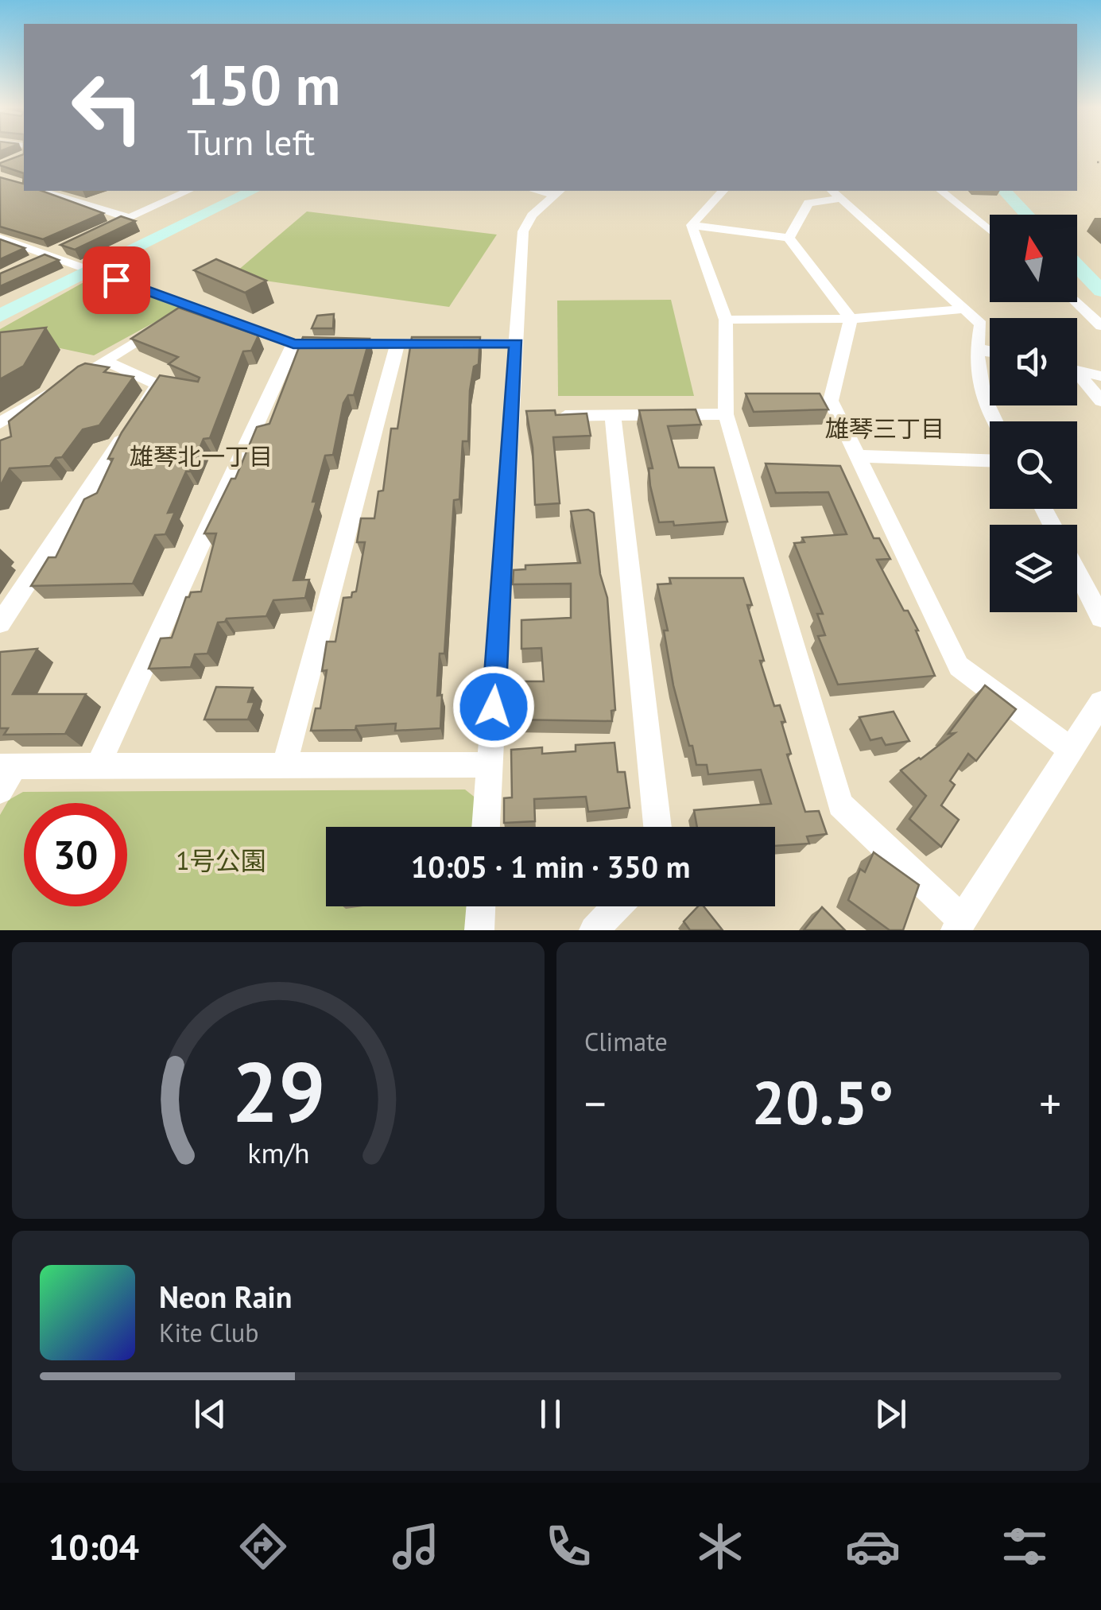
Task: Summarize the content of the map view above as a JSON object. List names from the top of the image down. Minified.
{"districts":["雄琴三丁目","雄琴北一丁目"],"parks":["1号公園"],"north":"top","page":{"turn":["150 m","Turn left"],"limit":"30","trip":"10:05 · 1 min · 350 m","tile":"Climate","heat":["−","20.5°","+"],"song":["Neon Rain","Kite Club"],"tabs":"10:04","gauge":["29","km/h"]}}
